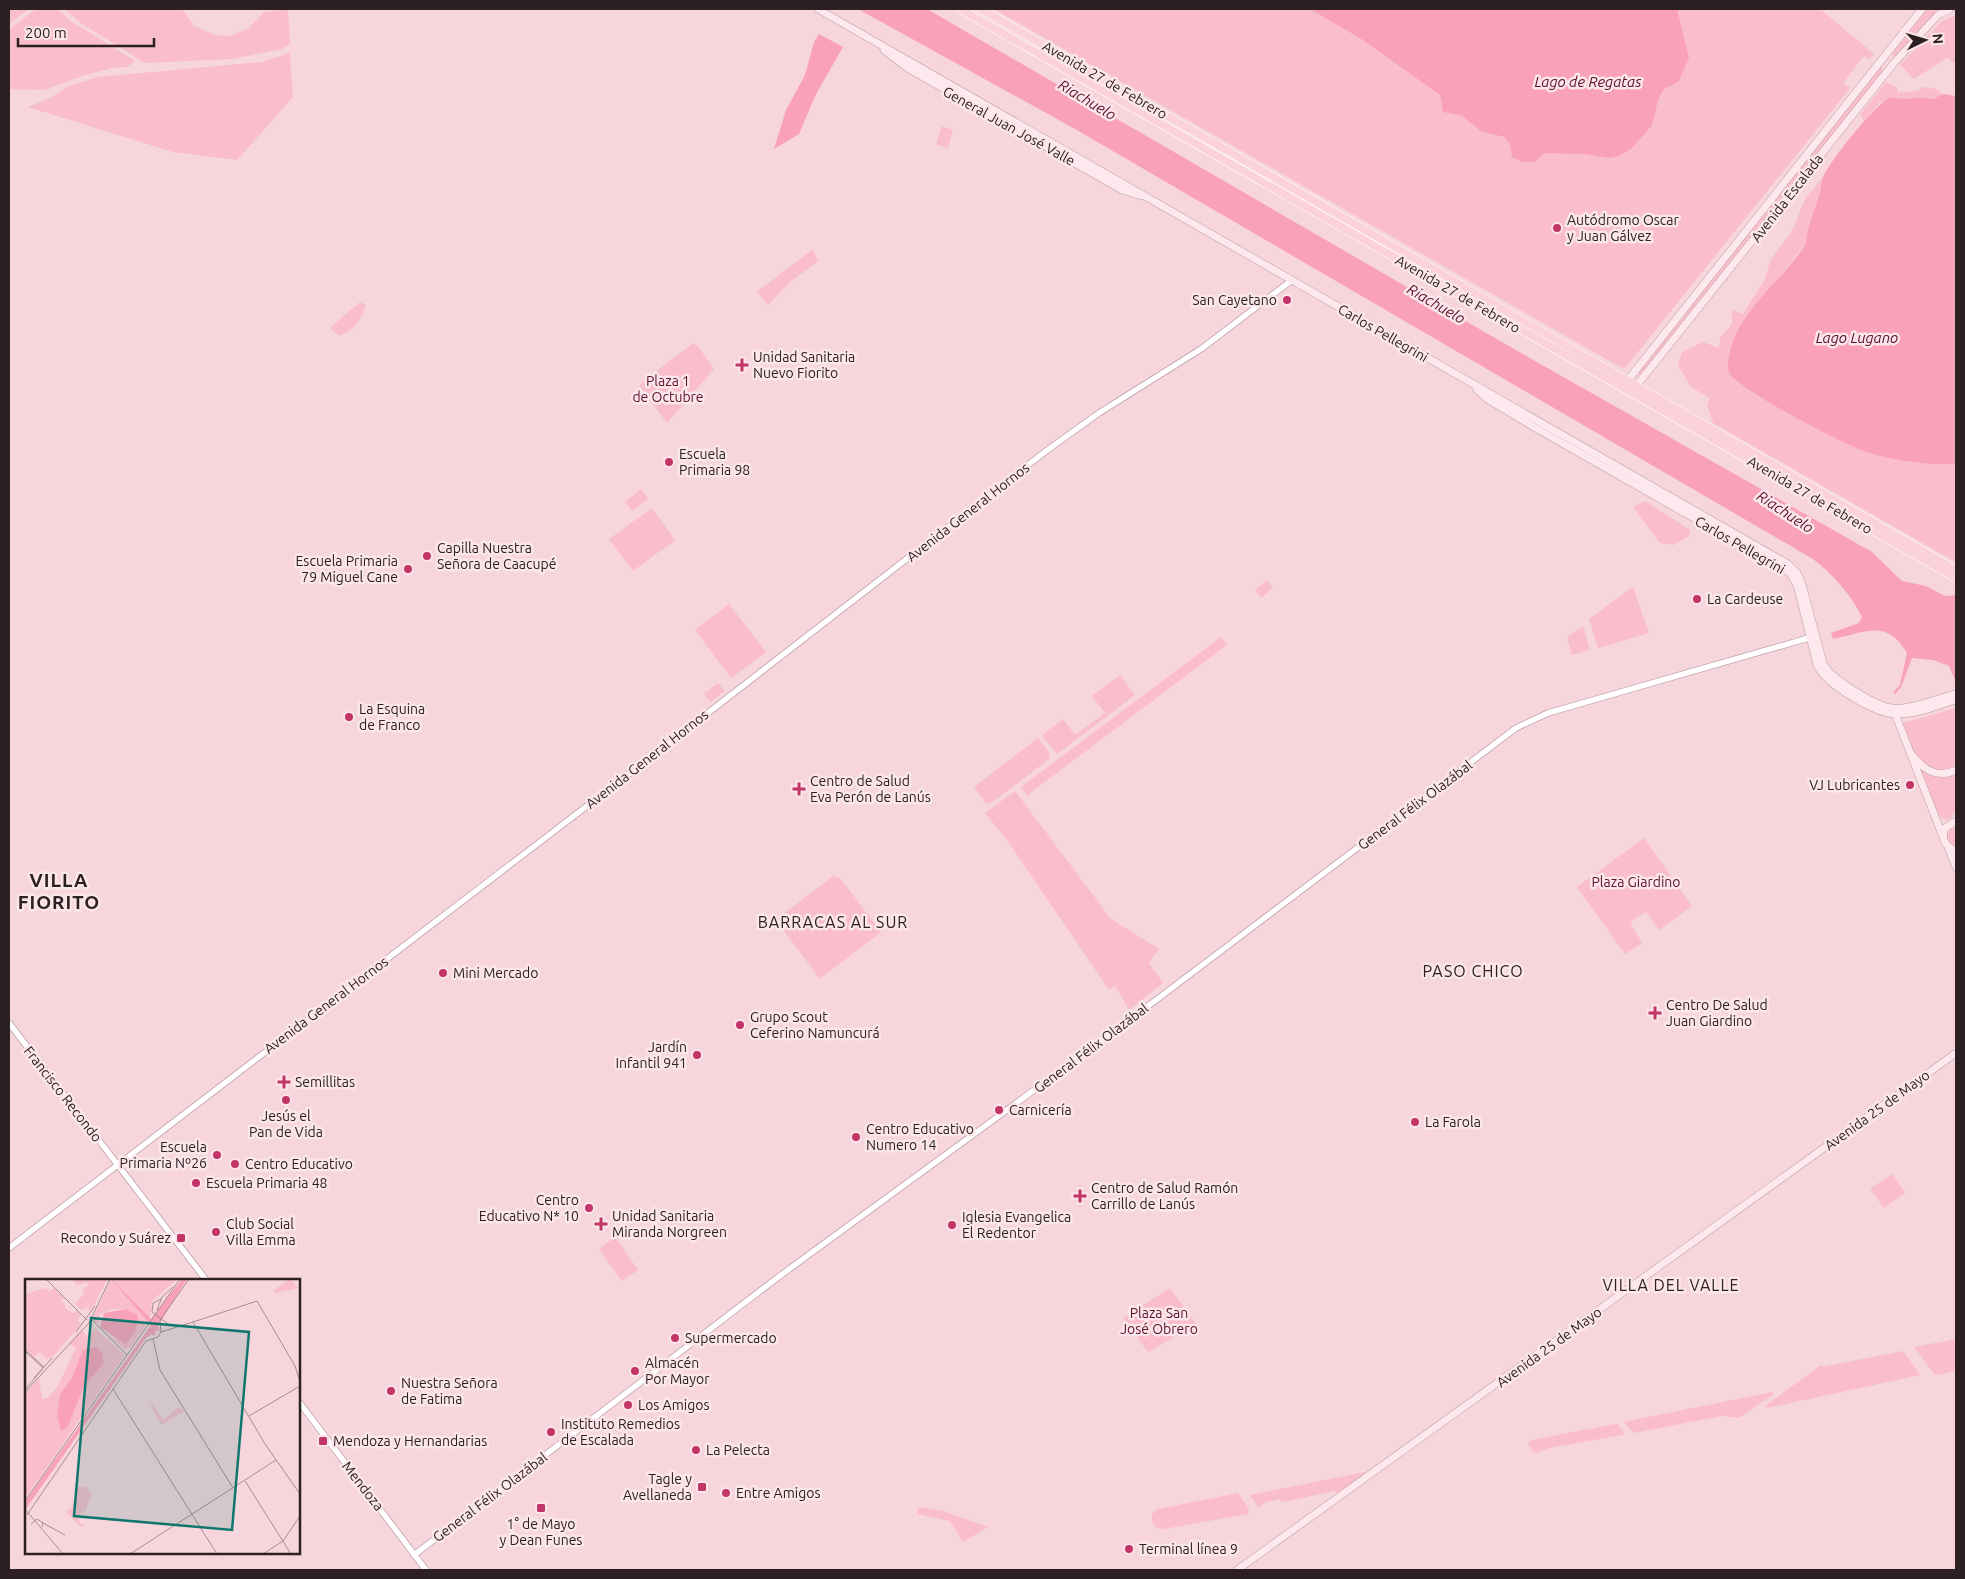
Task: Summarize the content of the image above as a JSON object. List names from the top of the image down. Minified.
{"streets":{"main road":["Avenida 27 de Febrero","General Juan José Valle","Avenida Escalada","Carlos Pellegrini","Avenida 25 de Mayo"],"street":["Avenida General Hornos","General Félix Olazábal","Francisco Recondo","Mendoza"]},"crossings":[["Avenida 27 de Febrero","Avenida Escalada"],["General Juan José Valle","Carlos Pellegrini"],["General Juan José Valle","Avenida General Hornos"],["Carlos Pellegrini","Avenida General Hornos"],["Carlos Pellegrini","General Félix Olazábal"],["Avenida General Hornos","Francisco Recondo"],["General Félix Olazábal","Mendoza"]],"districts":["VILLA FIORITO","BARRACAS AL SUR","PASO CHICO","VILLA DEL VALLE"],"water":["Lago de Regatas","Riachuelo","Lago Lugano"],"parks":["Plaza 1 de Octubre","Plaza Giardino","Plaza San José Obrero"],"places":{"other":["Autódromo Oscar y Juan Gálvez","San Cayetano","Escuela Primaria 98","Capilla Nuestra Señora de Caacupé","Escuela Primaria 79 Miguel Cane","La Cardeuse","La Esquina de Franco","VJ Lubricantes","Mini Mercado","Grupo Scout Ceferino Namuncurá","Jardín Infantil 941","Jesús el Pan de Vida","Carnicería","La Farola","Centro Educativo Numero 14","Escuela Primaria Nº26","Centro Educativo","Escuela Primaria 48","Centro Educativo N* 10","Iglesia Evangelica El Redentor","Club Social Villa Emma","Supermercado","Almacén Por Mayor","Nuestra Señora de Fatima","Los Amigos","Instituto Remedios de Escalada","La Pelecta","Entre Amigos","Terminal línea 9"],"health":["Unidad Sanitaria Nuevo Fiorito","Centro de Salud Eva Perón de Lanús","Centro De Salud Juan Giardino","Semillitas","Centro de Salud Ramón Carrillo de Lanús","Unidad Sanitaria Miranda Norgreen"],"transit":["Recondo y Suárez","Mendoza y Hernandarias","Tagle y Avellaneda","1° de Mayo y Dean Funes"]},"scale_bar":"200 m","north":"right"}
